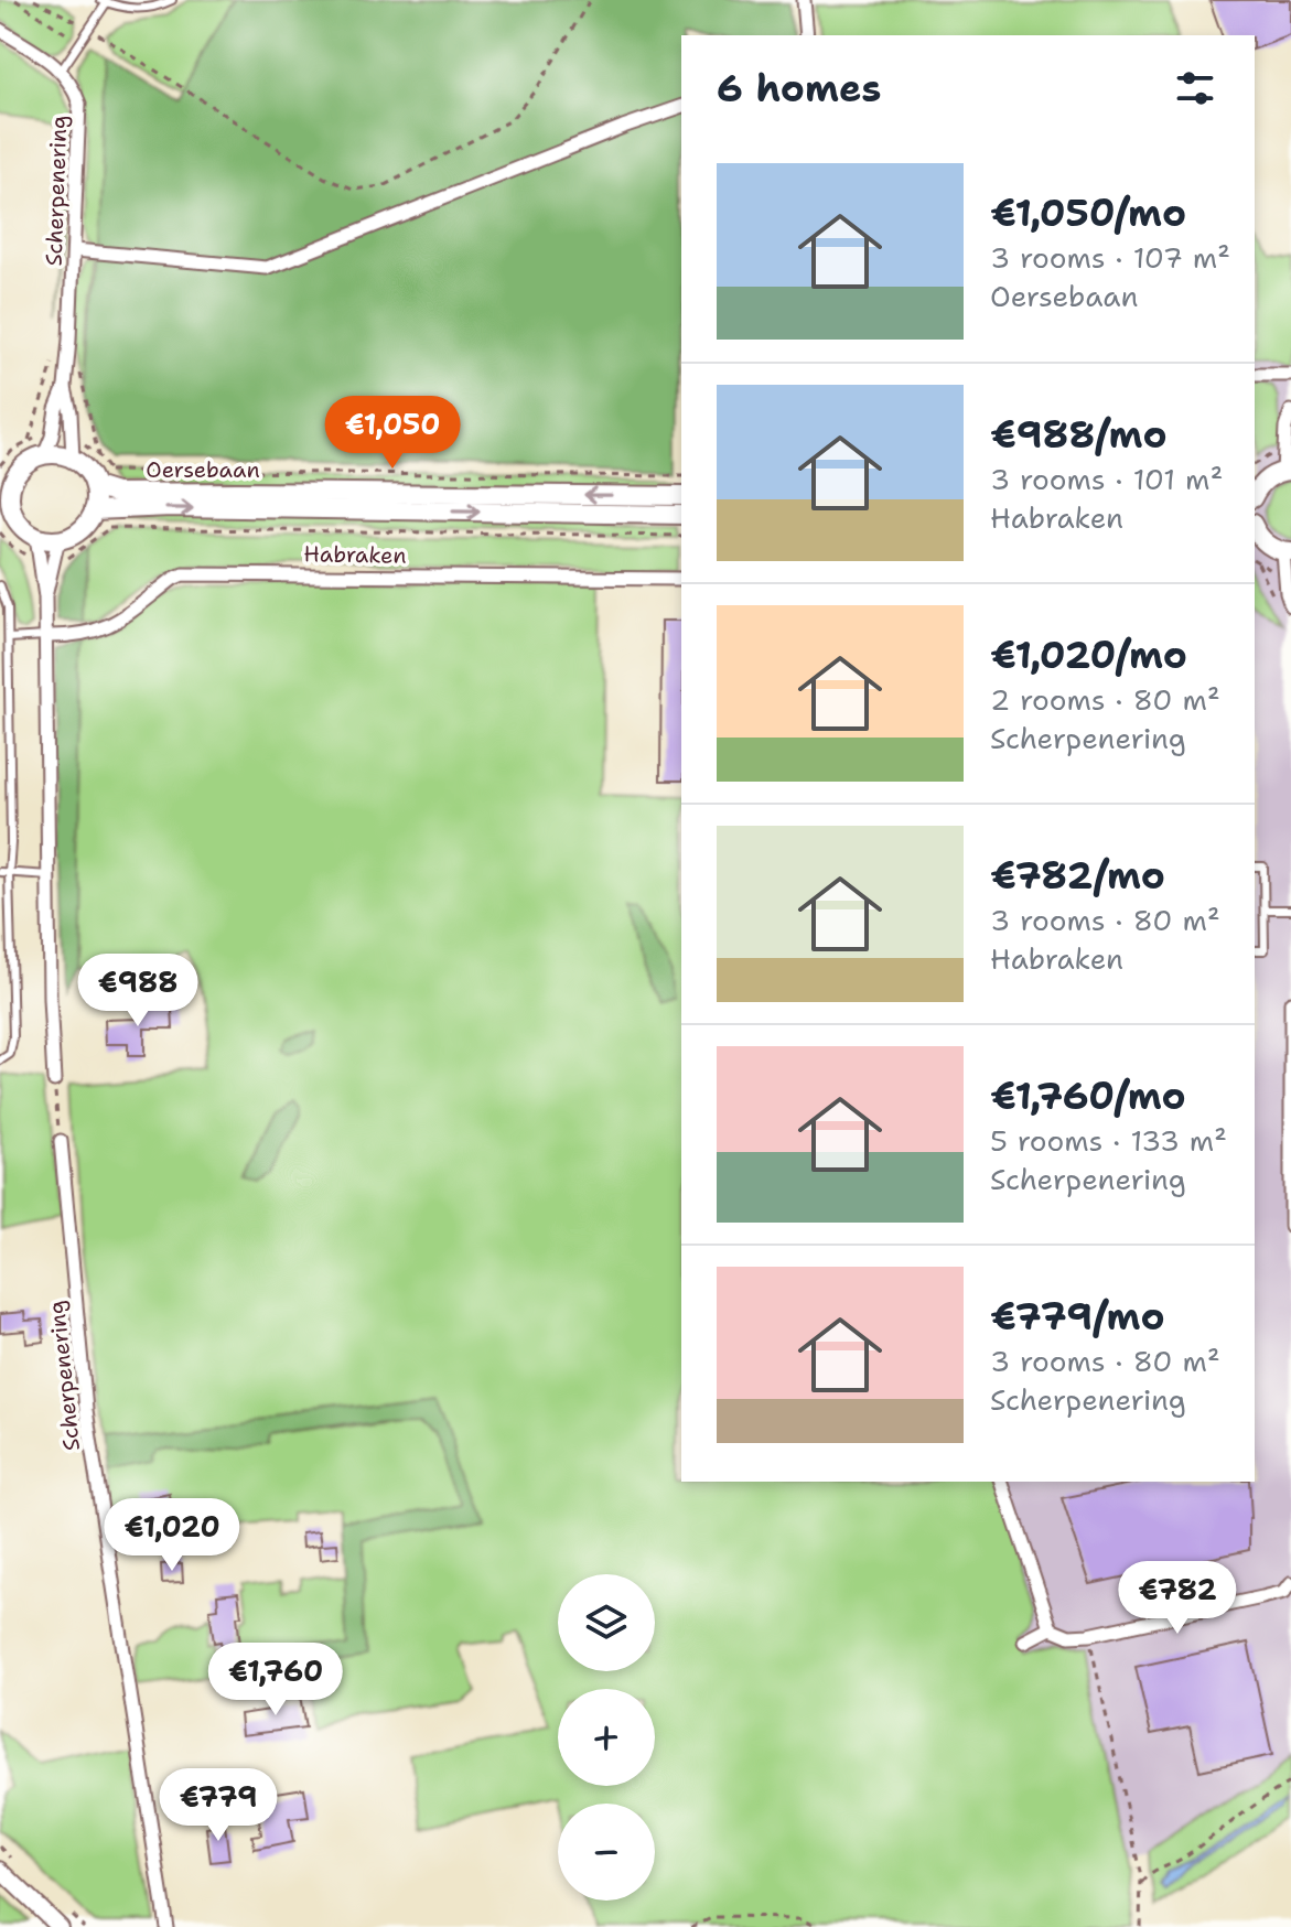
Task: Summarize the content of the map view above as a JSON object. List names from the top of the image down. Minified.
{"streets":{"main road":["Oersebaan"],"street":["Scherpenering","Habraken"]},"crossings":[["Scherpenering","Oersebaan"]],"page":{"heading":"6 homes","list":[{"name":"€1,050/mo","note":"3 rooms · 107 m² · Oersebaan"},{"name":"€988/mo","note":"3 rooms · 101 m² · Habraken"},{"name":"€1,020/mo","note":"2 rooms · 80 m² · Scherpenering"},{"name":"€782/mo","note":"3 rooms · 80 m² · Habraken"},{"name":"€1,760/mo","note":"5 rooms · 133 m² · Scherpenering"},{"name":"€779/mo","note":"3 rooms · 80 m² · Scherpenering"}],"price":["€1,050","€988","€1,020","€782","€1,760","€779"],"map_buttons":["+","−"]}}
